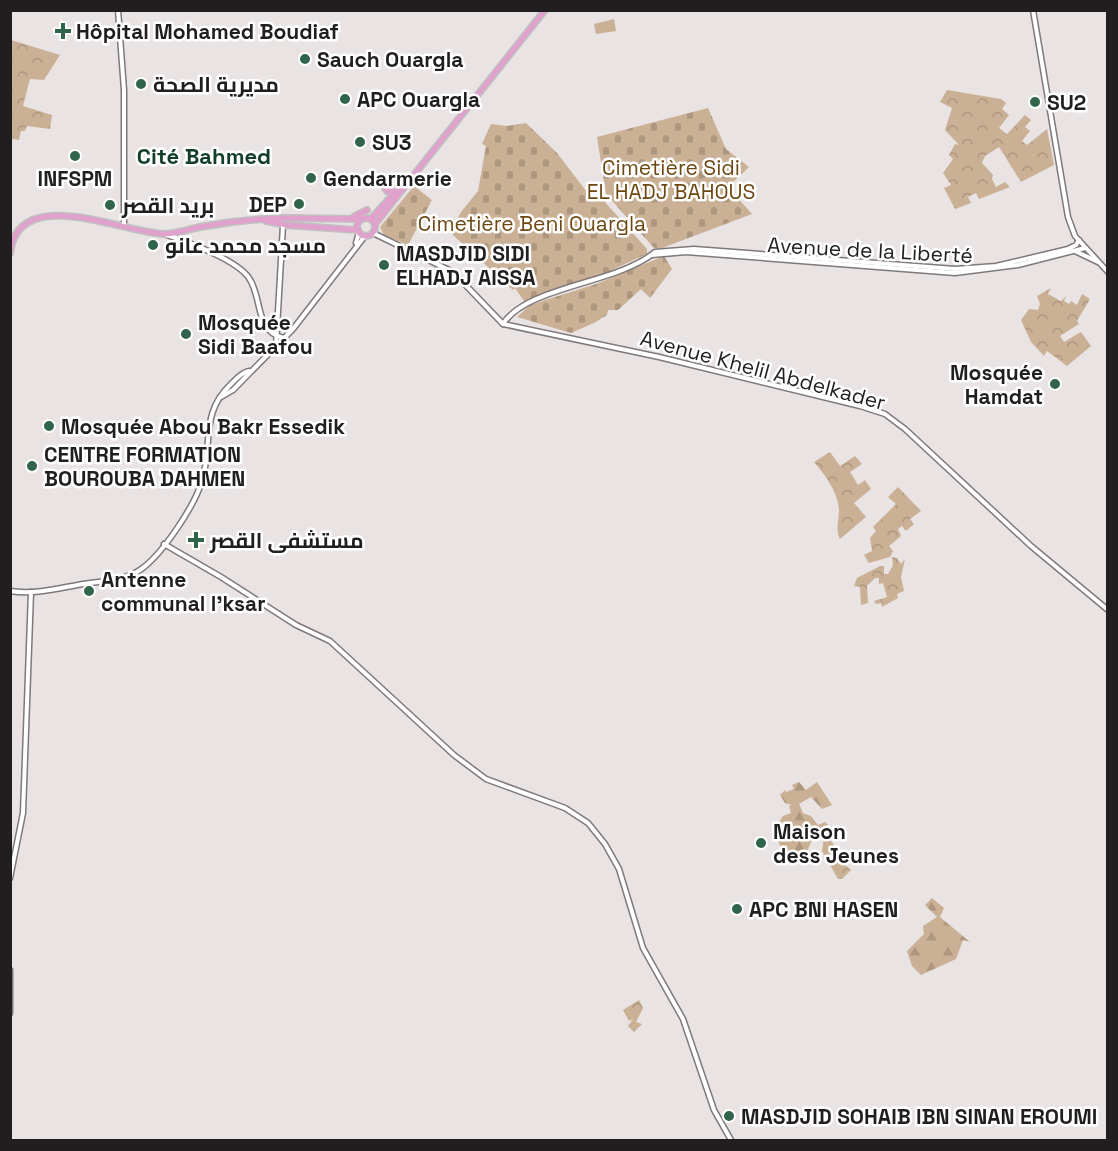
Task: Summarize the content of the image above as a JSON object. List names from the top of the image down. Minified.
{"streets":{"street":["Avenue de la Liberté","Avenue Khelil Abdelkader"]},"crossings":[["Avenue de la Liberté","Avenue Khelil Abdelkader"]],"districts":["Cité Bahmed"],"parks":["Cimetière Sidi EL HADJ BAHOUS","Cimetière Beni Ouargla"],"places":{"health":["Hôpital Mohamed Boudiaf","مستشفى القصر"],"other":["Sauch Ouargla","مديرية الصحة","APC Ouargla","SU2","SU3","INFSPM","Gendarmerie","DEP","بريد القصر","مسجد محمد عانو","MASDJID SIDI ELHADJ AISSA","Mosquée Sidi Baafou","Mosquée Hamdat","Mosquée Abou Bakr Essedik","CENTRE FORMATION BOUROUBA DAHMEN","Antenne communal l'ksar","Maison dess Jeunes","APC BNI HASEN","MASDJID SOHAIB IBN SINAN EROUMI"]}}
